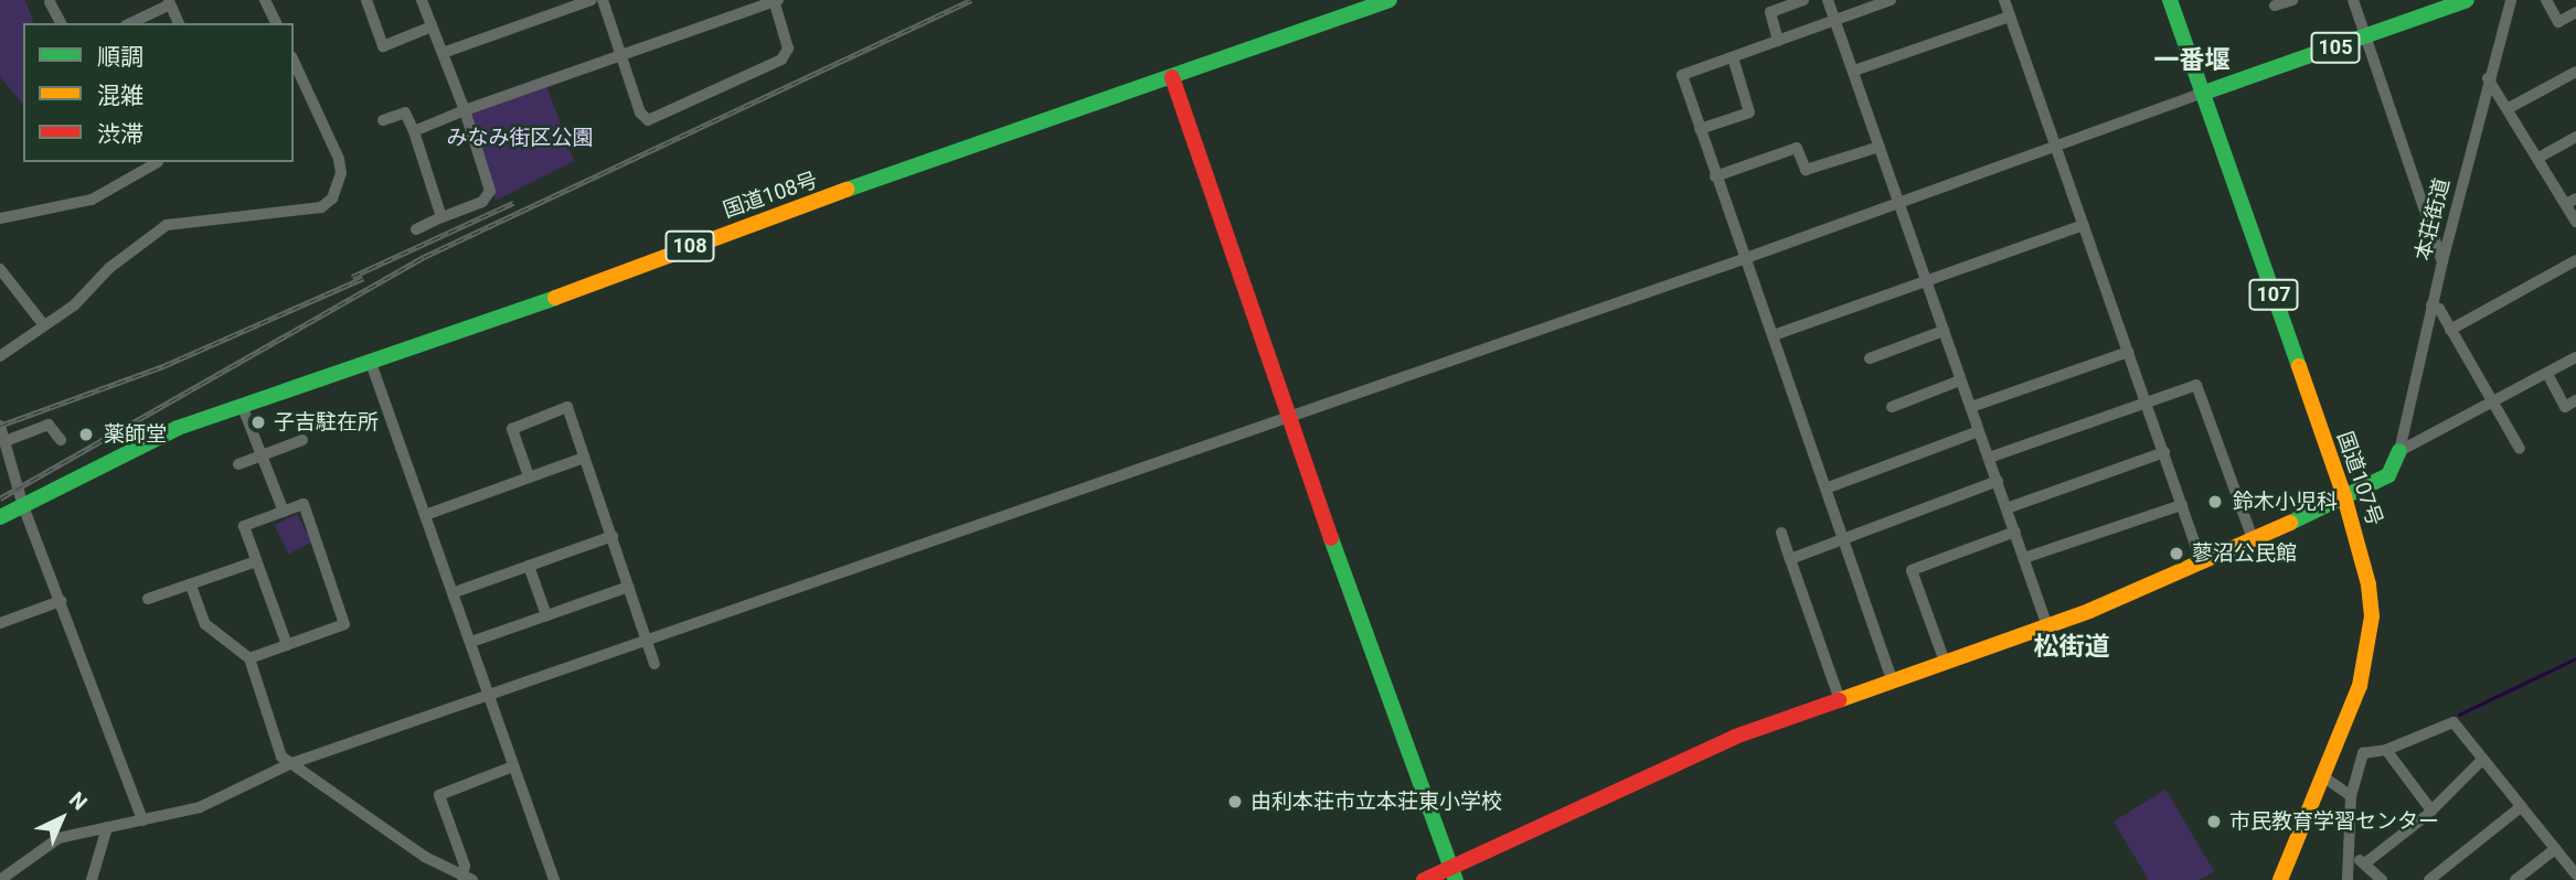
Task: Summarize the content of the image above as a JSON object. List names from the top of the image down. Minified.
{"streets":{"main road":["105","国道108号","108","107","国道107号"],"street":["本荘街道"]},"crossings":[["105","国道107号"]],"districts":["一番堰","松街道"],"parks":["みなみ街区公園"],"places":["子吉駐在所","薬師堂","鈴木小児科","蓼沼公民館","由利本荘市立本荘東小学校","市民教育学習センター"],"legend":["順調","混雑","渋滞"],"north":"top right"}
